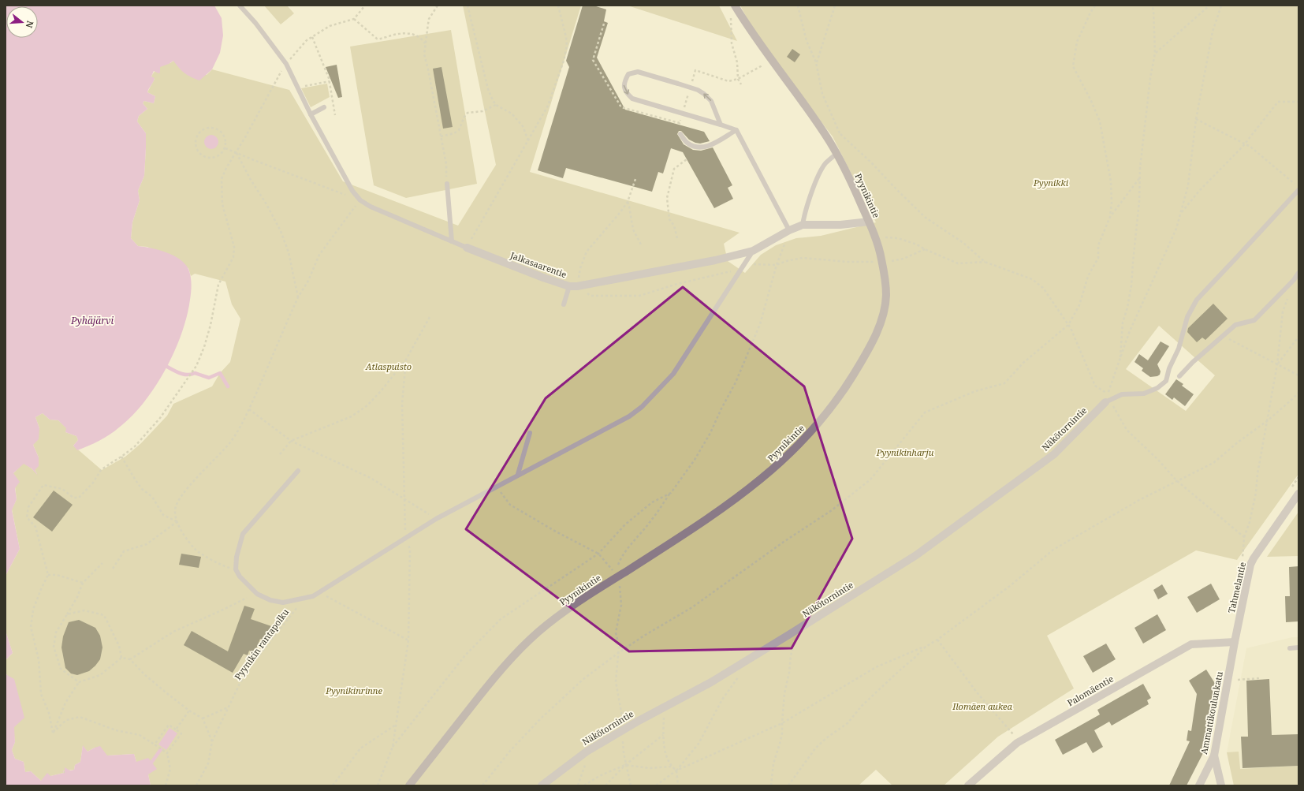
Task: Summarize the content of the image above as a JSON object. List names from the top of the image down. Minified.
{"streets":{"street":["Pyynikintie","Jalkasaarentie","Näkötornintie","Tahmelantie","Palomäentie","Ammattikoulunkatu"],"path":["Pyynikin rantapolku"]},"crossings":[["Pyynikintie","Jalkasaarentie"],["Tahmelantie","Palomäentie"],["Tahmelantie","Ammattikoulunkatu"],["Palomäentie","Ammattikoulunkatu"]],"water":["Pyhäjärvi"],"parks":["Pyynikki","Atlaspuisto","Pyynikinharju","Pyynikinrinne","Ilomäen aukea"],"north":"right"}
